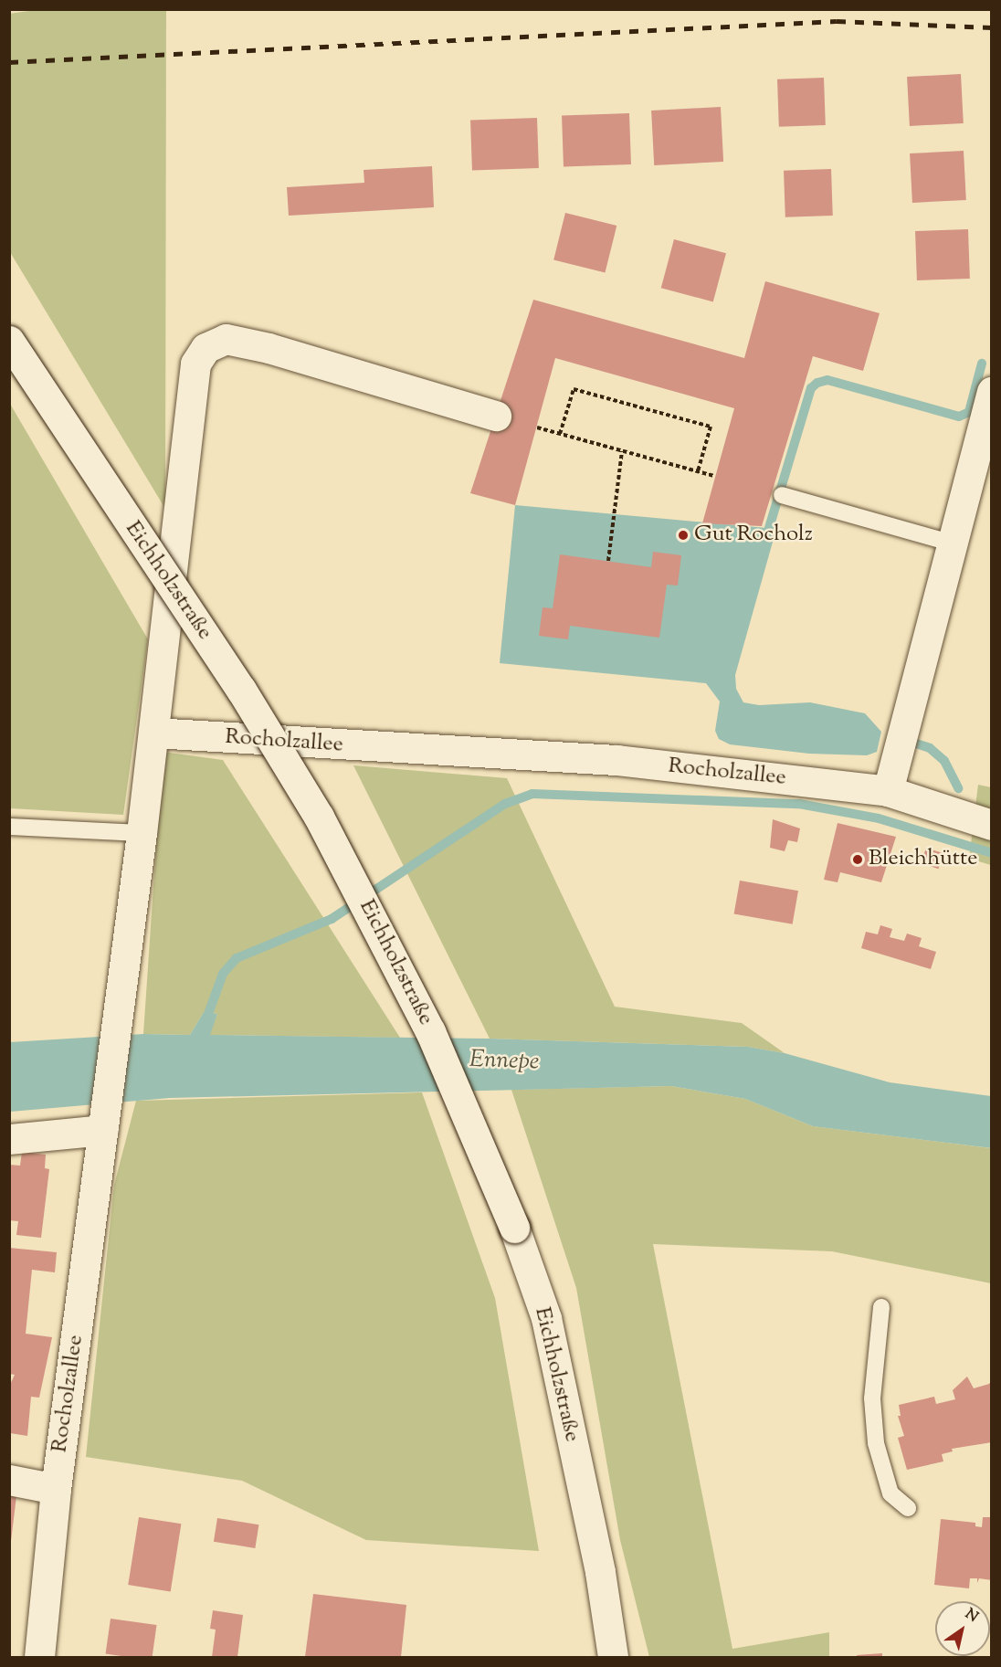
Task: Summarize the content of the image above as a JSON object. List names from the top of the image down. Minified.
{"streets":{"street":["Eichholzstraße","Rocholzallee"]},"water":["Ennepe"],"places":["Gut Rocholz","Bleichhütte"],"north":"top right"}
